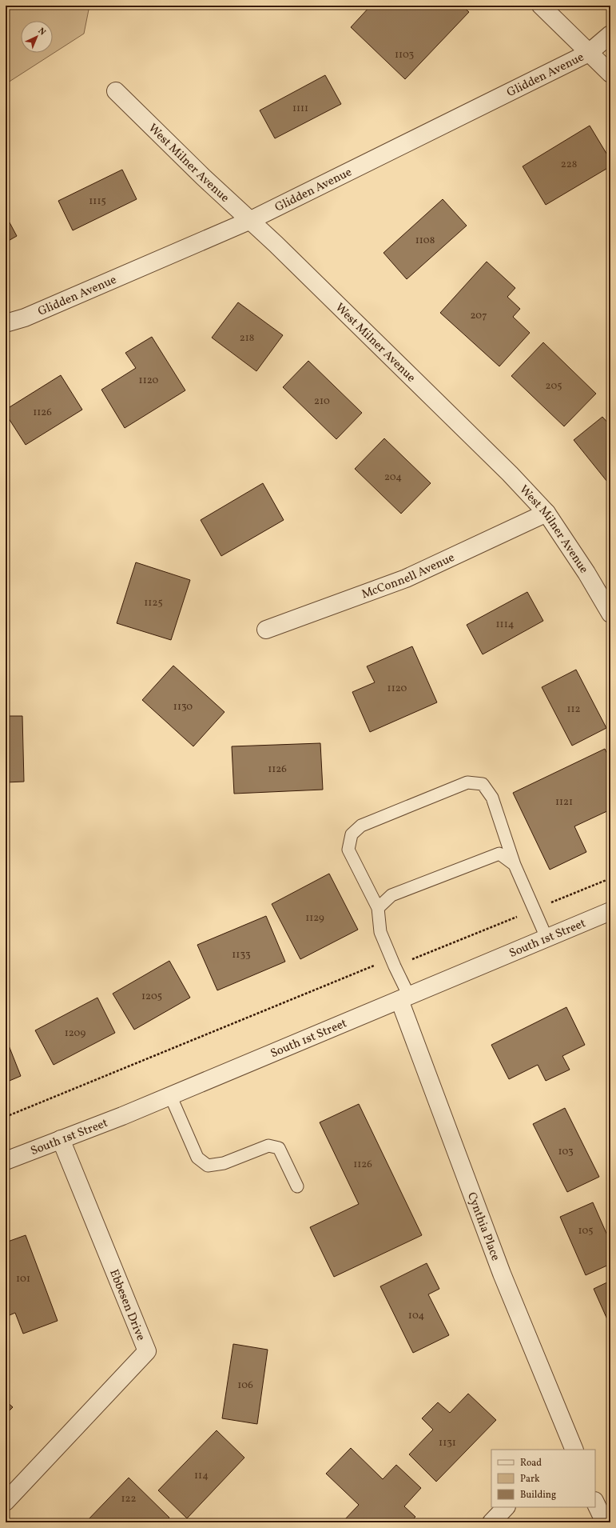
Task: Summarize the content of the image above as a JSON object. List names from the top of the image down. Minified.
{"streets":{"street":["Glidden Avenue","West Milner Avenue","McConnell Avenue","South 1st Street","Cynthia Place","Ebbesen Drive"]},"crossings":[["Glidden Avenue","West Milner Avenue"],["West Milner Avenue","McConnell Avenue"],["South 1st Street","Cynthia Place"],["South 1st Street","Ebbesen Drive"]],"house_numbers":["1103","1111","228","1115","1108","207","218","1120","205","210","1126","204","1125","1114","1120","1130","112","1126","1121","1129","1133","1205","1209","103","1126","105","101","104","106","1131","114","122"],"legend":["Road","Park","Building"],"north":"top right"}
